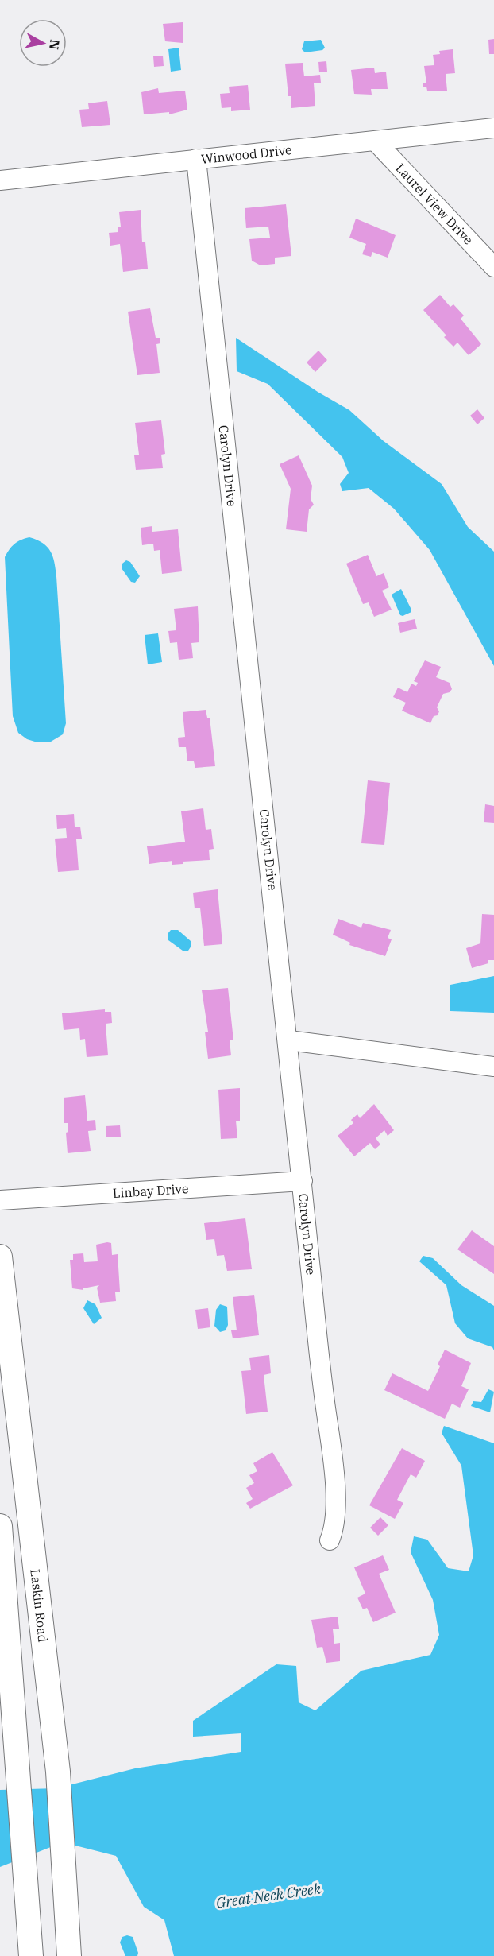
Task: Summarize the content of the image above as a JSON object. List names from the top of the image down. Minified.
{"streets":{"main road":["Laskin Road"],"street":["Winwood Drive","Laurel View Drive","Carolyn Drive","Linbay Drive"]},"crossings":[["Winwood Drive","Laurel View Drive"],["Winwood Drive","Carolyn Drive"],["Carolyn Drive","Linbay Drive"]],"water":["Great Neck Creek"],"north":"right"}
